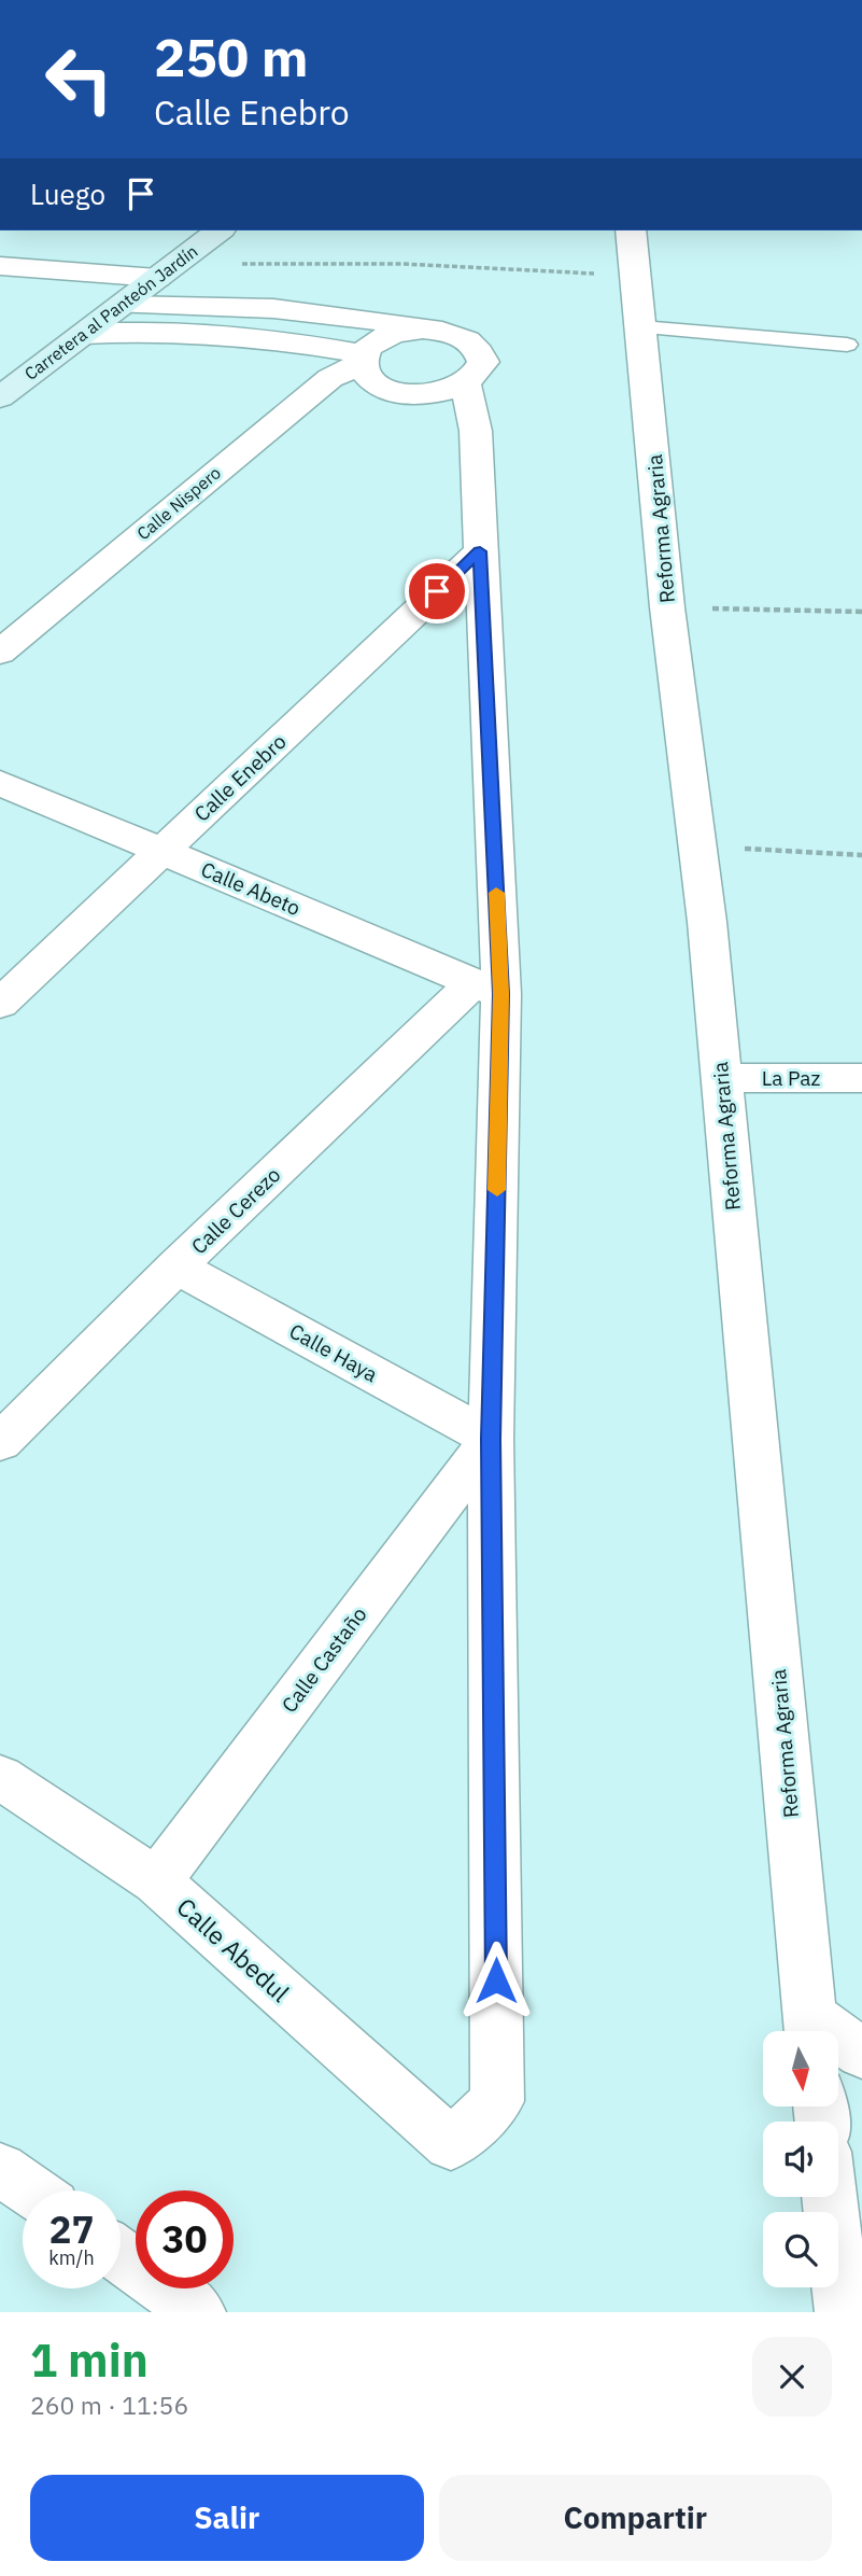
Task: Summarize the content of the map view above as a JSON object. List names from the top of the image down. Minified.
{"streets":{"main road":["Carretera al Panteón Jardín"],"street":["Calle Nispero","Reforma Agraria","Calle Enebro","Calle Abeto","La Paz","Calle Cerezo","Calle Haya","Calle Castaño","Calle Abedul"]},"crossings":[["Reforma Agraria","La Paz"],["Calle Enebro","Calle Abeto"],["Calle Abeto","Calle Cerezo"],["Calle Cerezo","Calle Haya"],["Calle Haya","Calle Castaño"],["Calle Haya","Calle Abedul"],["Calle Castaño","Calle Abedul"]],"north":"bottom","page":{"turn":["250 m","Calle Enebro"],"then":"Luego","speed":"27 km/h","limit":"30","heading":["1 min","260 m · 11:56"],"buttons":["Salir","Compartir"]}}
